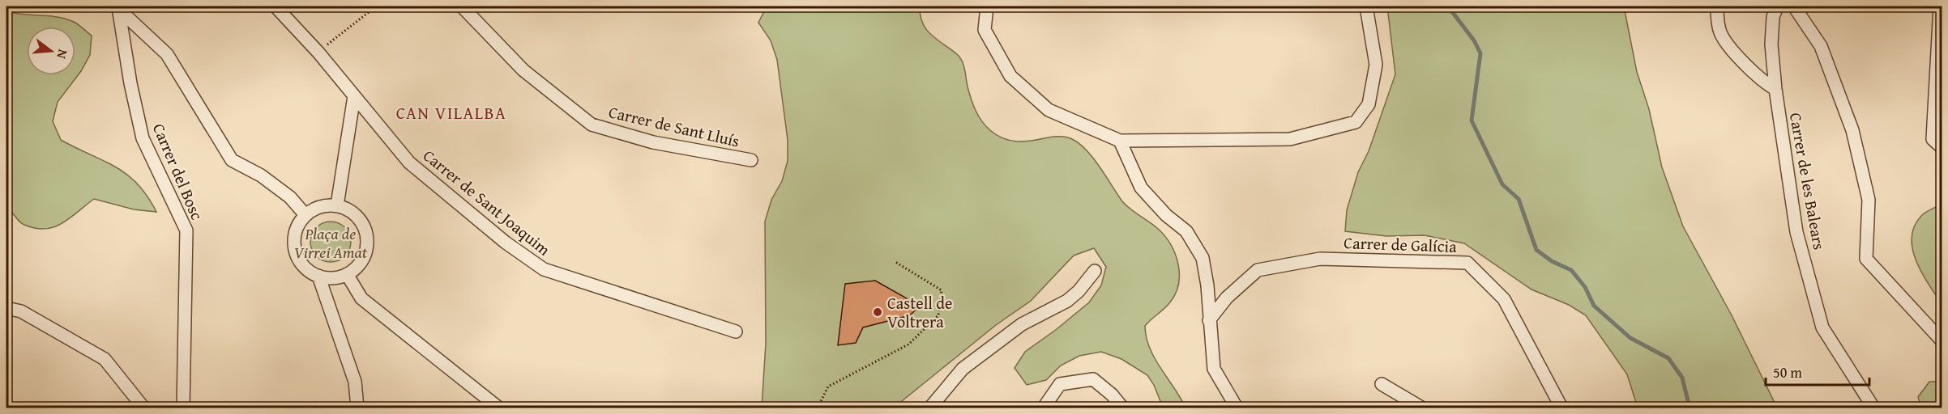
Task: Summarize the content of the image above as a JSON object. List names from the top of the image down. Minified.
{"streets":{"street":["Carrer de Sant Lluís","Carrer del Bosc","Carrer de les Balears","Carrer de Sant Joaquim","Carrer de Galícia"]},"districts":["CAN VILALBA"],"parks":["Plaça de Virrei Amat"],"places":["Castell de Voltrera"],"scale_bar":"50 m","north":"right"}
